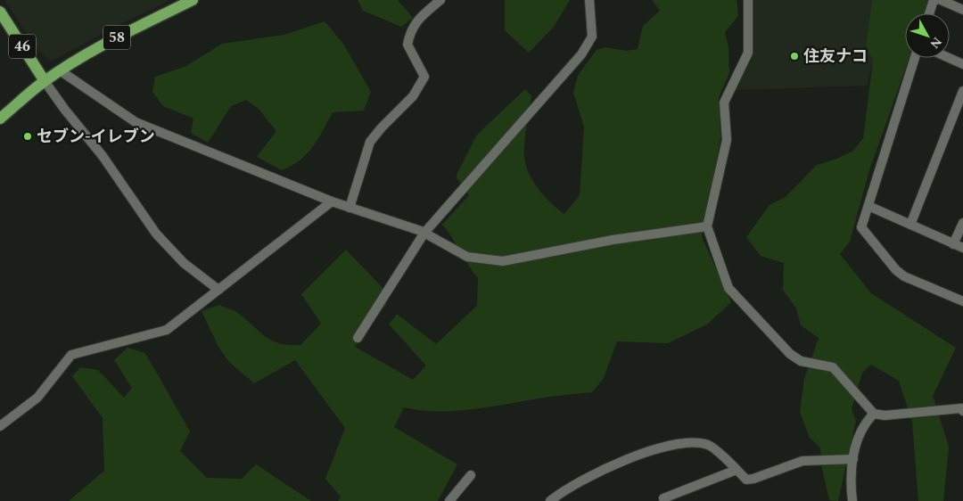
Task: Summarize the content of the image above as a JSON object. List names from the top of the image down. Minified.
{"streets":{"main road":["58","46"]},"crossings":[["58","46"]],"places":["住友ナコ","セブン-イレブン"],"north":"bottom right"}
